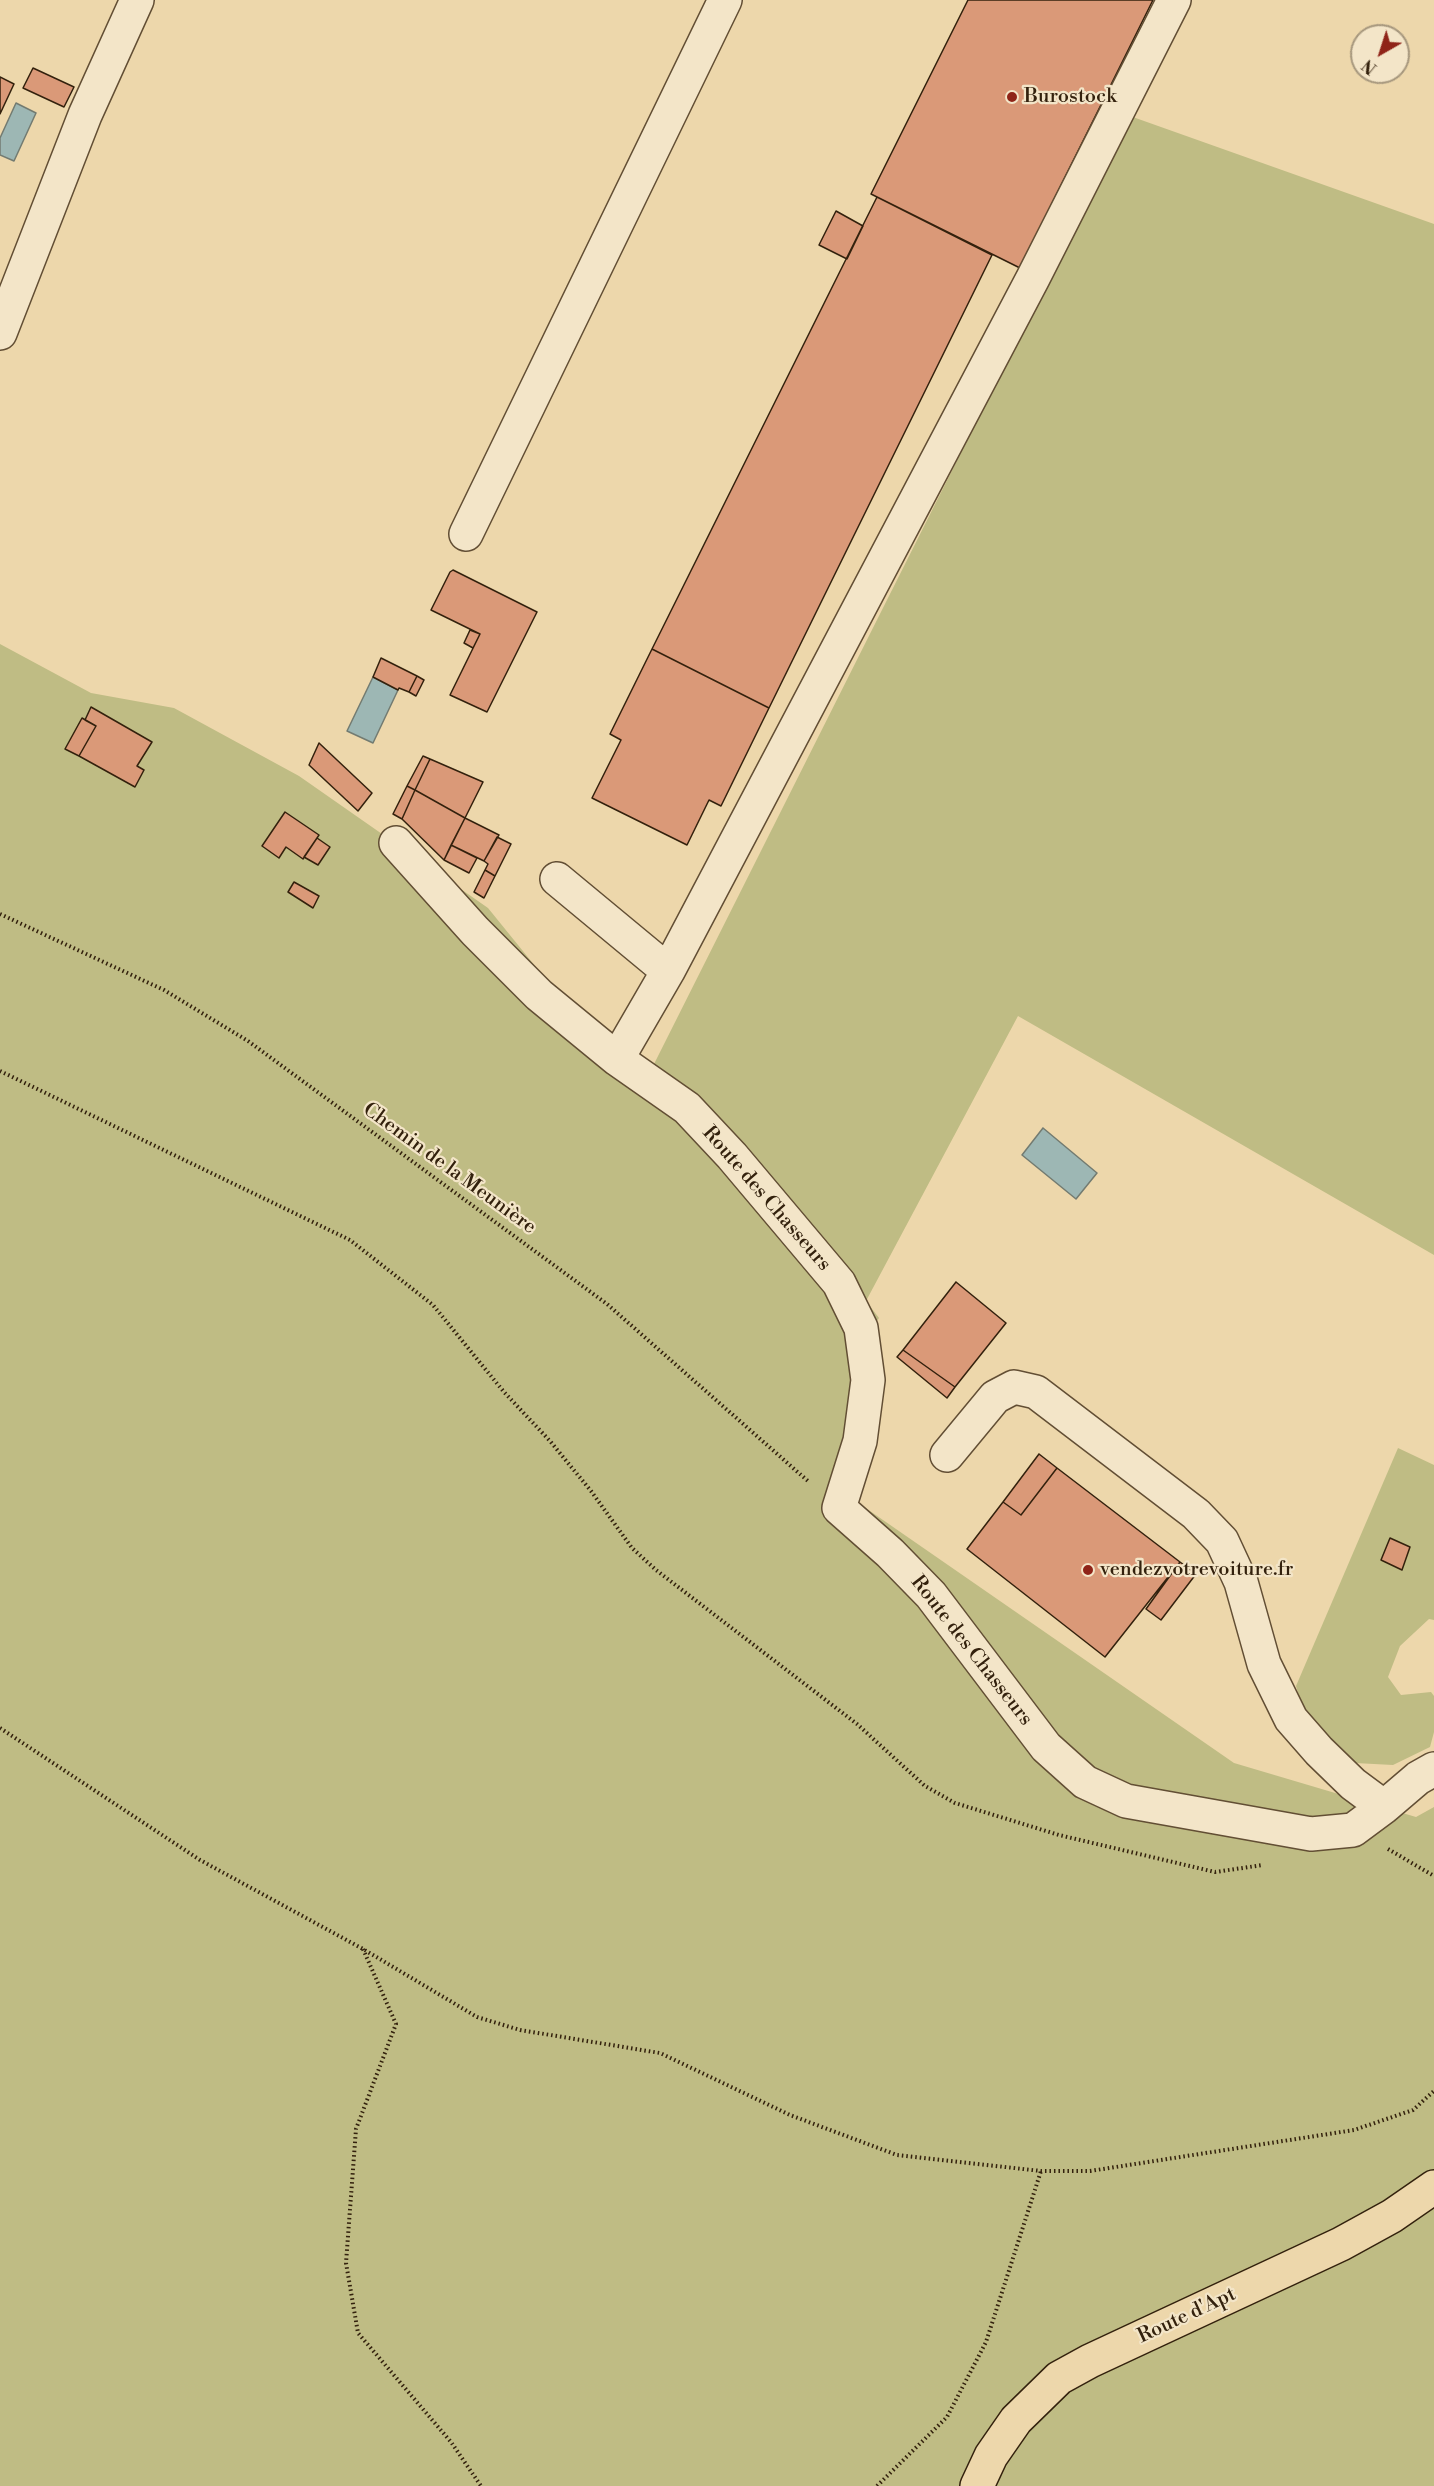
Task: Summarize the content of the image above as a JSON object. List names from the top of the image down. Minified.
{"streets":{"main road":["Route d'Apt"],"street":["Route des Chasseurs"],"path":["Chemin de la Meunière"]},"crossings":[["Chemin de la Meunière","Route des Chasseurs"]],"places":["Burostock","vendezvotrevoiture.fr"],"north":"bottom left"}
